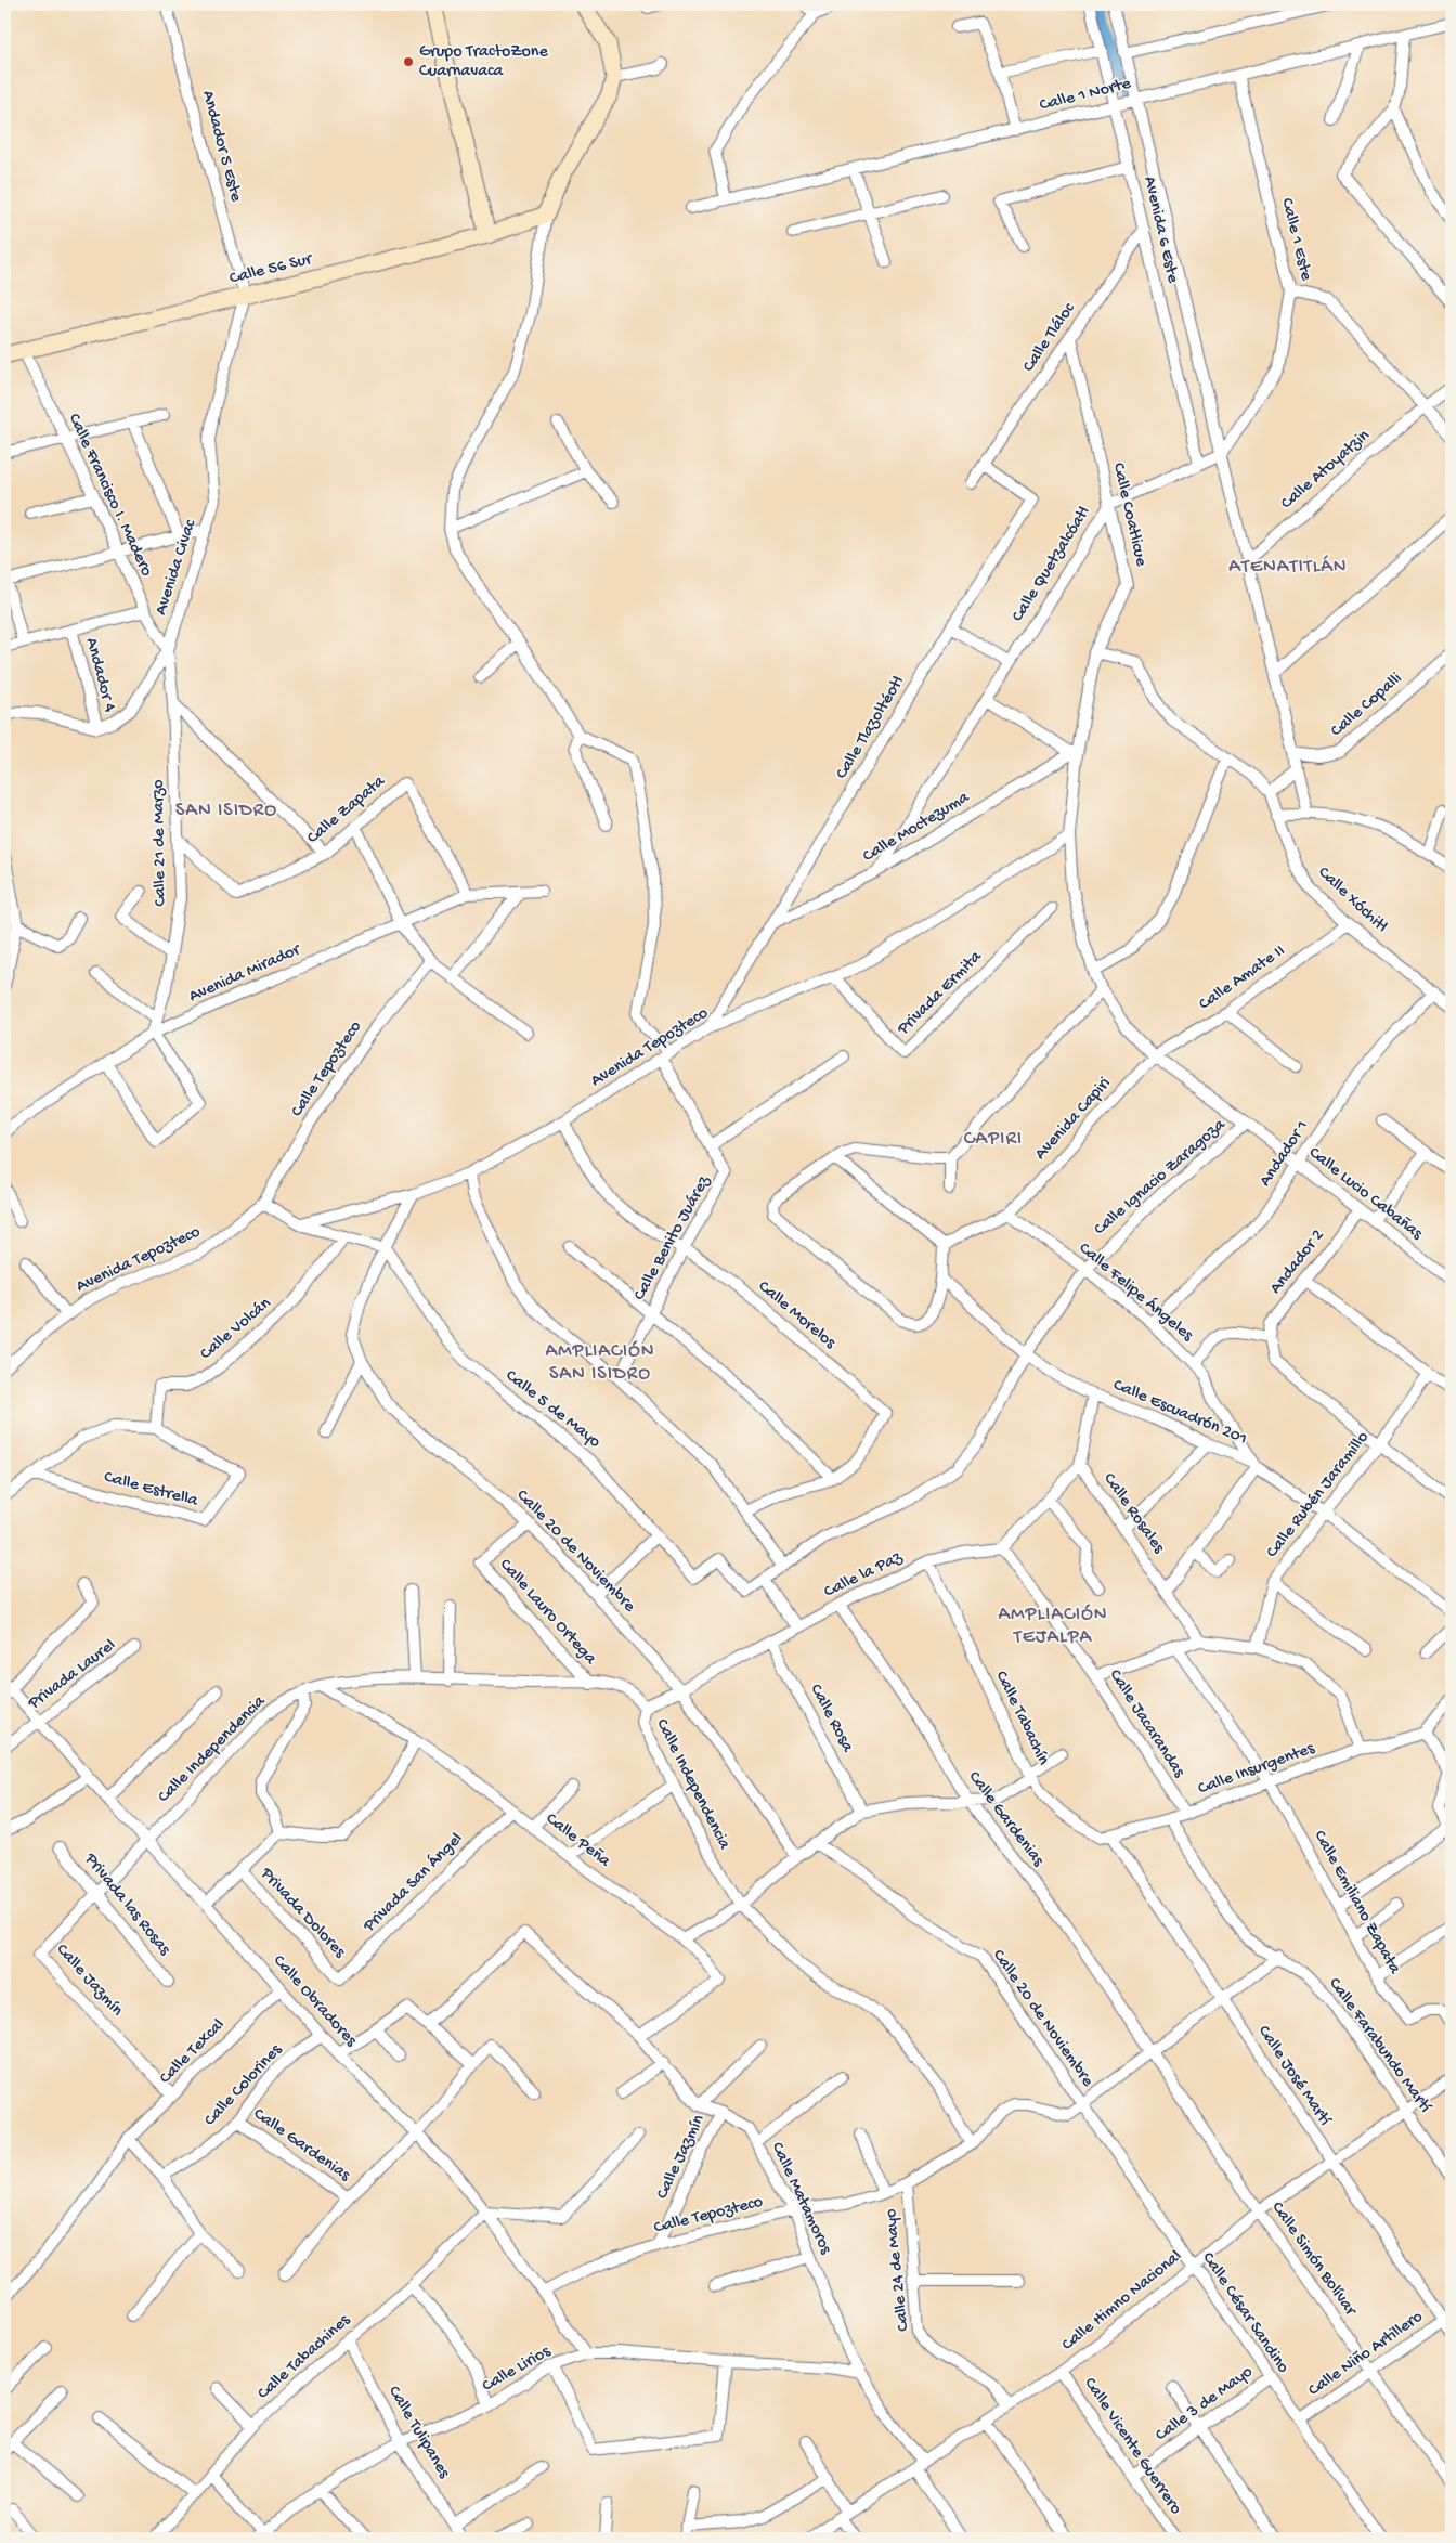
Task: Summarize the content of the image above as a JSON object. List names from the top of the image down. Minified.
{"streets":{"street":["Calle 1 Norte","Andador 5 Este","Avenida 6 Este","Calle 1 Este","Calle 56 Sur","Calle Tláloc","Calle Atoyatzin","Calle Francisco I. Madero","Calle Coatlicue","Calle Quetzalcóatl","Avenida Civac","Andador 4","Calle Copalli","Calle Tlazoltéotl","Calle Zapata","Calle Moctezuma","Calle 21 de Marzo","Calle Xóchitl","Avenida Mirador","Calle Amate II","Privada Ermita","Avenida Tepozteco","Calle Tepozteco","Avenida Capiri","Andador 1","Calle Ignacio Zaragoza","Calle Lucio Cabañas","Calle Benito Juárez","Andador 2","Calle Felipe Ángeles","Calle Morelos","Calle Volcán","Calle 5 de Mayo","Calle Escuadrón 201","Calle Estrella","Calle Rubén Jaramillo","Calle Rosales","Calle 20 de Noviembre","Calle la Paz","Calle Lauro Ortega","Privada Laurel","Calle Rosa","Calle Tabachín","Calle Jacarandas","Calle Independencia","Calle Insurgentes","Calle Gardenias","Calle Peña","Privada San Ángel","Calle Emiliano Zapata","Privada las Rosas","Privada Dolores","Calle Jazmín","Calle Obradores","Calle Farabundo Martí","Calle Texcal","Calle José Martí","Calle Colorines","Calle Matamoros","Calle Simón Bolívar","Calle 24 de Mayo","Calle Himno Nacional","Calle César Sandino","Calle Niño Artillero","Calle Tabachines","Calle Lirios","Calle 3 de Mayo","Calle Tulipanes","Calle Vicente Guerrero"]},"crossings":[["Calle 1 Norte","Avenida 6 Este"],["Calle 1 Norte","Calle 1 Este"],["Andador 5 Este","Calle 56 Sur"],["Andador 5 Este","Avenida Civac"],["Avenida 6 Este","Calle Tláloc"],["Avenida 6 Este","Calle Quetzalcóatl"],["Calle 1 Este","Calle Atoyatzin"],["Calle 56 Sur","Calle Francisco I. Madero"],["Calle 56 Sur","Avenida Civac"],["Calle Tláloc","Calle Coatlicue"],["Calle Tláloc","Calle Tlazoltéotl"],["Calle Francisco I. Madero","Avenida Civac"],["Calle Francisco I. Madero","Calle 21 de Marzo"],["Calle Coatlicue","Calle Quetzalcóatl"],["Calle Coatlicue","Calle Moctezuma"],["Calle Coatlicue","Avenida Tepozteco"],["Calle Quetzalcóatl","Calle Moctezuma"],["Avenida Civac","Andador 4"],["Avenida Civac","Calle 21 de Marzo"],["Calle Tlazoltéotl","Calle Moctezuma"],["Calle Tlazoltéotl","Avenida Tepozteco"],["Calle Zapata","Calle 21 de Marzo"],["Calle Zapata","Avenida Mirador"],["Calle 21 de Marzo","Avenida Mirador"],["Calle Xóchitl","Calle Amate II"],["Calle Xóchitl","Andador 1"],["Calle Amate II","Avenida Capiri"],["Calle Amate II","Calle Lucio Cabañas"],["Privada Ermita","Avenida Tepozteco"],["Avenida Tepozteco","Calle Tepozteco"],["Avenida Tepozteco","Calle Benito Juárez"],["Avenida Tepozteco","Calle Morelos"],["Calle Tepozteco","Calle 20 de Noviembre"],["Calle Tepozteco","Calle Independencia"],["Calle Tepozteco","Calle Jazmín"],["Calle Tepozteco","Calle Obradores"],["Calle Tepozteco","Calle Matamoros"],["Calle Tepozteco","Calle 24 de Mayo"],["Calle Tepozteco","Calle César Sandino"],["Avenida Capiri","Calle Lucio Cabañas"],["Avenida Capiri","Calle Felipe Ángeles"],["Andador 1","Calle Lucio Cabañas"],["Andador 1","Calle Felipe Ángeles"],["Calle Ignacio Zaragoza","Calle Lucio Cabañas"],["Calle Ignacio Zaragoza","Calle Felipe Ángeles"],["Calle Lucio Cabañas","Andador 2"],["Calle Benito Juárez","Calle Morelos"],["Calle Felipe Ángeles","Calle Escuadrón 201"],["Calle Volcán","Calle Estrella"],["Calle 5 de Mayo","Calle 20 de Noviembre"],["Calle Escuadrón 201","Calle Rosales"],["Calle 20 de Noviembre","Calle la Paz"],["Calle 20 de Noviembre","Calle Lauro Ortega"],["Calle 20 de Noviembre","Calle César Sandino"],["Calle la Paz","Calle Rosa"],["Calle la Paz","Calle Tabachín"],["Calle la Paz","Calle Jacarandas"],["Calle la Paz","Calle Independencia"],["Calle la Paz","Calle Gardenias"],["Calle Lauro Ortega","Calle Independencia"],["Privada Laurel","Calle Obradores"],["Calle Tabachín","Calle Insurgentes"],["Calle Tabachín","Calle José Martí"],["Calle Jacarandas","Calle Insurgentes"],["Calle Independencia","Calle Peña"],["Calle Independencia","Calle Jazmín"],["Calle Independencia","Calle Obradores"],["Calle Insurgentes","Calle Emiliano Zapata"],["Calle Insurgentes","Calle Farabundo Martí"],["Calle Insurgentes","Calle José Martí"],["Calle Gardenias","Calle Obradores"],["Calle Gardenias","Calle Colorines"],["Calle Gardenias","Calle Simón Bolívar"],["Calle Peña","Privada San Ángel"],["Privada San Ángel","Privada Dolores"],["Privada las Rosas","Calle Jazmín"],["Calle Jazmín","Calle Obradores"],["Calle Jazmín","Calle Texcal"],["Calle Jazmín","Calle Matamoros"],["Calle Obradores","Calle Texcal"],["Calle Obradores","Calle Colorines"],["Calle Obradores","Calle Tabachines"],["Calle Obradores","Calle Lirios"],["Calle Farabundo Martí","Calle Himno Nacional"],["Calle José Martí","Calle Himno Nacional"],["Calle José Martí","Calle Niño Artillero"],["Calle Matamoros","Calle Himno Nacional"],["Calle Matamoros","Calle Lirios"],["Calle Simón Bolívar","Calle Himno Nacional"],["Calle Simón Bolívar","Calle Niño Artillero"],["Calle 24 de Mayo","Calle Himno Nacional"],["Calle Himno Nacional","Calle César Sandino"],["Calle Himno Nacional","Calle Vicente Guerrero"],["Calle César Sandino","Calle Niño Artillero"],["Calle César Sandino","Calle 3 de Mayo"],["Calle Tabachines","Calle Tulipanes"],["Calle Lirios","Calle Tulipanes"],["Calle 3 de Mayo","Calle Vicente Guerrero"]],"districts":["ATENATITLÁN","SAN ISIDRO","CAPIRI","AMPLIACIÓN SAN ISIDRO","AMPLIACIÓN TEJALPA"],"places":["Grupo TractoZone Cuarnavaca"]}
